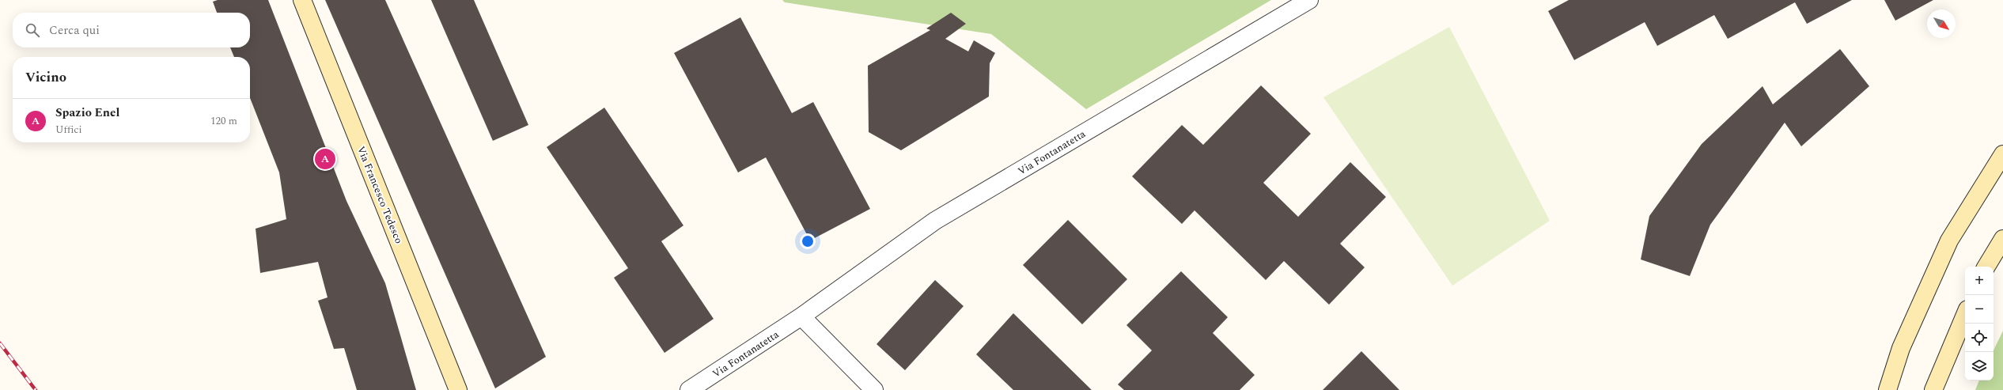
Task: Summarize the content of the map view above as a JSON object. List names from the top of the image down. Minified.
{"streets":{"street":["Via Fontanatetta","Via Francesco Tedesco"]},"north":"bottom right","page":{"search":"Cerca qui","heading":"Vicino","list":[{"mark":"A","name":"Spazio Enel","note":"Uffici","value":"120 m"}],"pins":"A","map_buttons":["+","−"]}}
